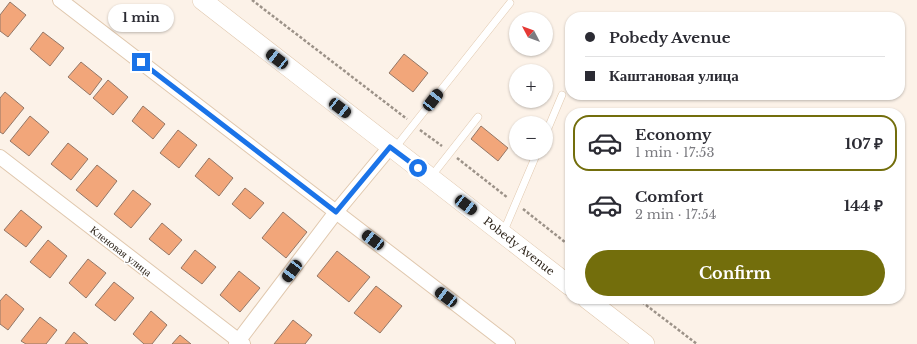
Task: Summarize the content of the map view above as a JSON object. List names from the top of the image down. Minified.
{"streets":{"main road":["Pobedy Avenue"],"street":["Кленовая улица"]},"north":"top left","page":{"bubble":"1 min","map_buttons":["+","−"],"banner":["Pobedy Avenue","Каштановая улица"],"list":[{"name":"Economy","note":"1 min · 17:53","value":"107 ₽"},{"name":"Comfort","note":"2 min · 17:54","value":"144 ₽"}],"buttons":"Confirm"}}
